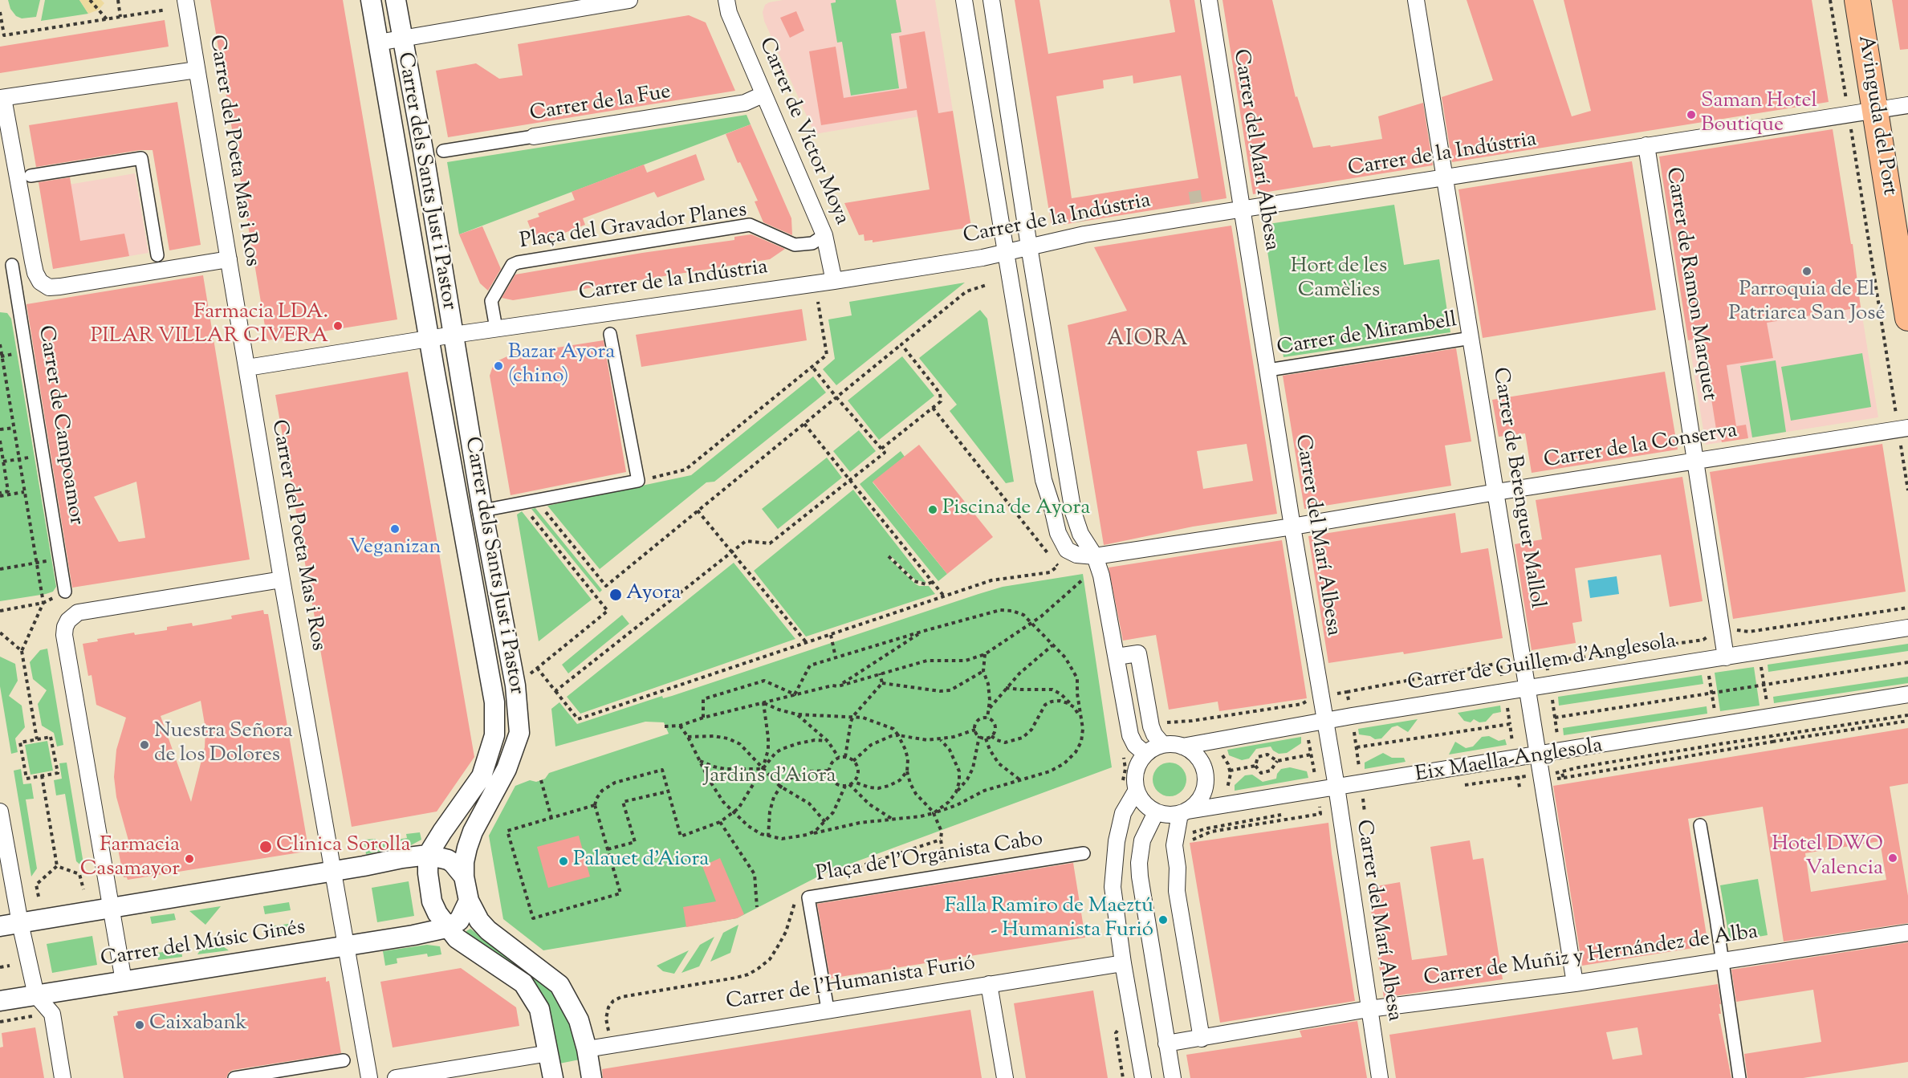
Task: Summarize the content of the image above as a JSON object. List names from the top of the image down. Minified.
{"streets":{"main road":["Avinguda del Port"],"street":["Carrer de la Fue","Carrer de Víctor Moya","Carrer del Marí Albesa","Carrer del Poeta Mas i Ros","Carrer de la Indústria","Carrer dels Sants Just i Pastor","Plaça del Gravador Planes","Carrer de Ramon Marquet","Carrer de Mirambell","Carrer de Campoamor","Carrer de la Conserva","Carrer de Berenguer Mallol","Carrer de Guillem d'Anglesola","Plaça de l'Organista Cabo","Carrer del Músic Ginés","Carrer de Muñiz y Hernández de Alba","Carrer de l'Humanista Furió"],"path":["Eix Maella-Anglesola"]},"crossings":[["Carrer de la Fue","Carrer de Víctor Moya"],["Avinguda del Port","Carrer de la Indústria"],["Carrer de Víctor Moya","Carrer de la Indústria"],["Carrer de Víctor Moya","Plaça del Gravador Planes"],["Carrer del Marí Albesa","Carrer de la Indústria"],["Carrer del Marí Albesa","Carrer de Mirambell"],["Carrer del Marí Albesa","Carrer de la Conserva"],["Carrer del Marí Albesa","Carrer de Guillem d'Anglesola"],["Carrer del Marí Albesa","Carrer de Muñiz y Hernández de Alba"],["Carrer del Poeta Mas i Ros","Carrer de la Indústria"],["Carrer del Poeta Mas i Ros","Carrer del Músic Ginés"],["Carrer de la Indústria","Carrer dels Sants Just i Pastor"],["Carrer de la Indústria","Plaça del Gravador Planes"],["Carrer de la Indústria","Carrer de Ramon Marquet"],["Carrer de la Indústria","Carrer de la Conserva"],["Carrer de la Indústria","Carrer de Berenguer Mallol"],["Carrer dels Sants Just i Pastor","Carrer de l'Humanista Furió"],["Carrer de Ramon Marquet","Carrer de la Conserva"],["Carrer de Ramon Marquet","Carrer de Guillem d'Anglesola"],["Carrer de Mirambell","Carrer de Berenguer Mallol"],["Carrer de la Conserva","Carrer de Berenguer Mallol"],["Carrer de Berenguer Mallol","Carrer de Guillem d'Anglesola"],["Carrer de Berenguer Mallol","Eix Maella-Anglesola"],["Carrer de Berenguer Mallol","Carrer de Muñiz y Hernández de Alba"],["Plaça de l'Organista Cabo","Carrer de l'Humanista Furió"]],"districts":["AIORA"],"parks":["Hort de les Camèlies","Jardins d'Aiora"],"places":["Saman Hotel Boutique","Parroquia de El Patriarca San José","Farmacia LDA. PILAR VILLAR CIVERA","Bazar Ayora (chino)","Piscina de Ayora","Veganizan","Ayora","Nuestra Señora de los Dolores","Clinica Sorolla","Hotel DWO Valencia","Farmacia Casamayor","Palauet d'Aiora","Falla Ramiro de Maeztú - Humanista Furió","Caixabank"]}
